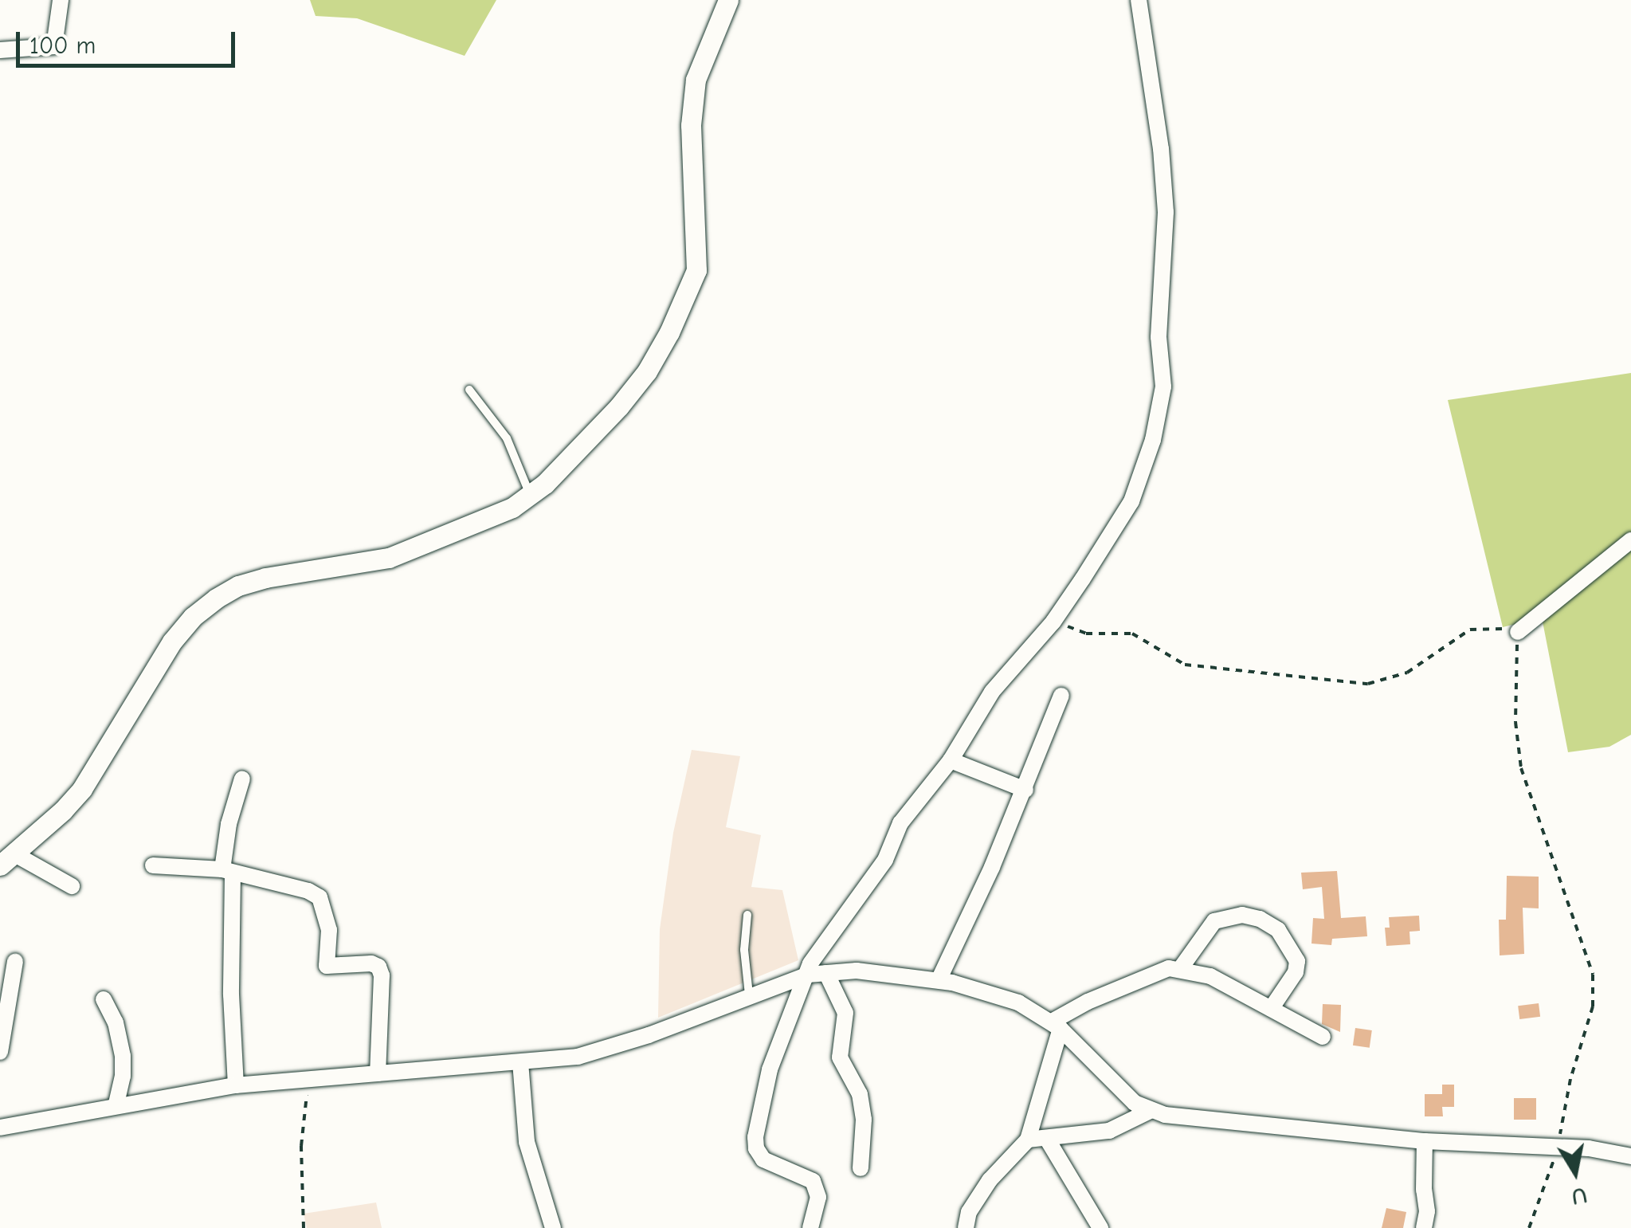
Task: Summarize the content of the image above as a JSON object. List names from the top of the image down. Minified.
{"scale_bar":"100 m","north":"bottom"}
